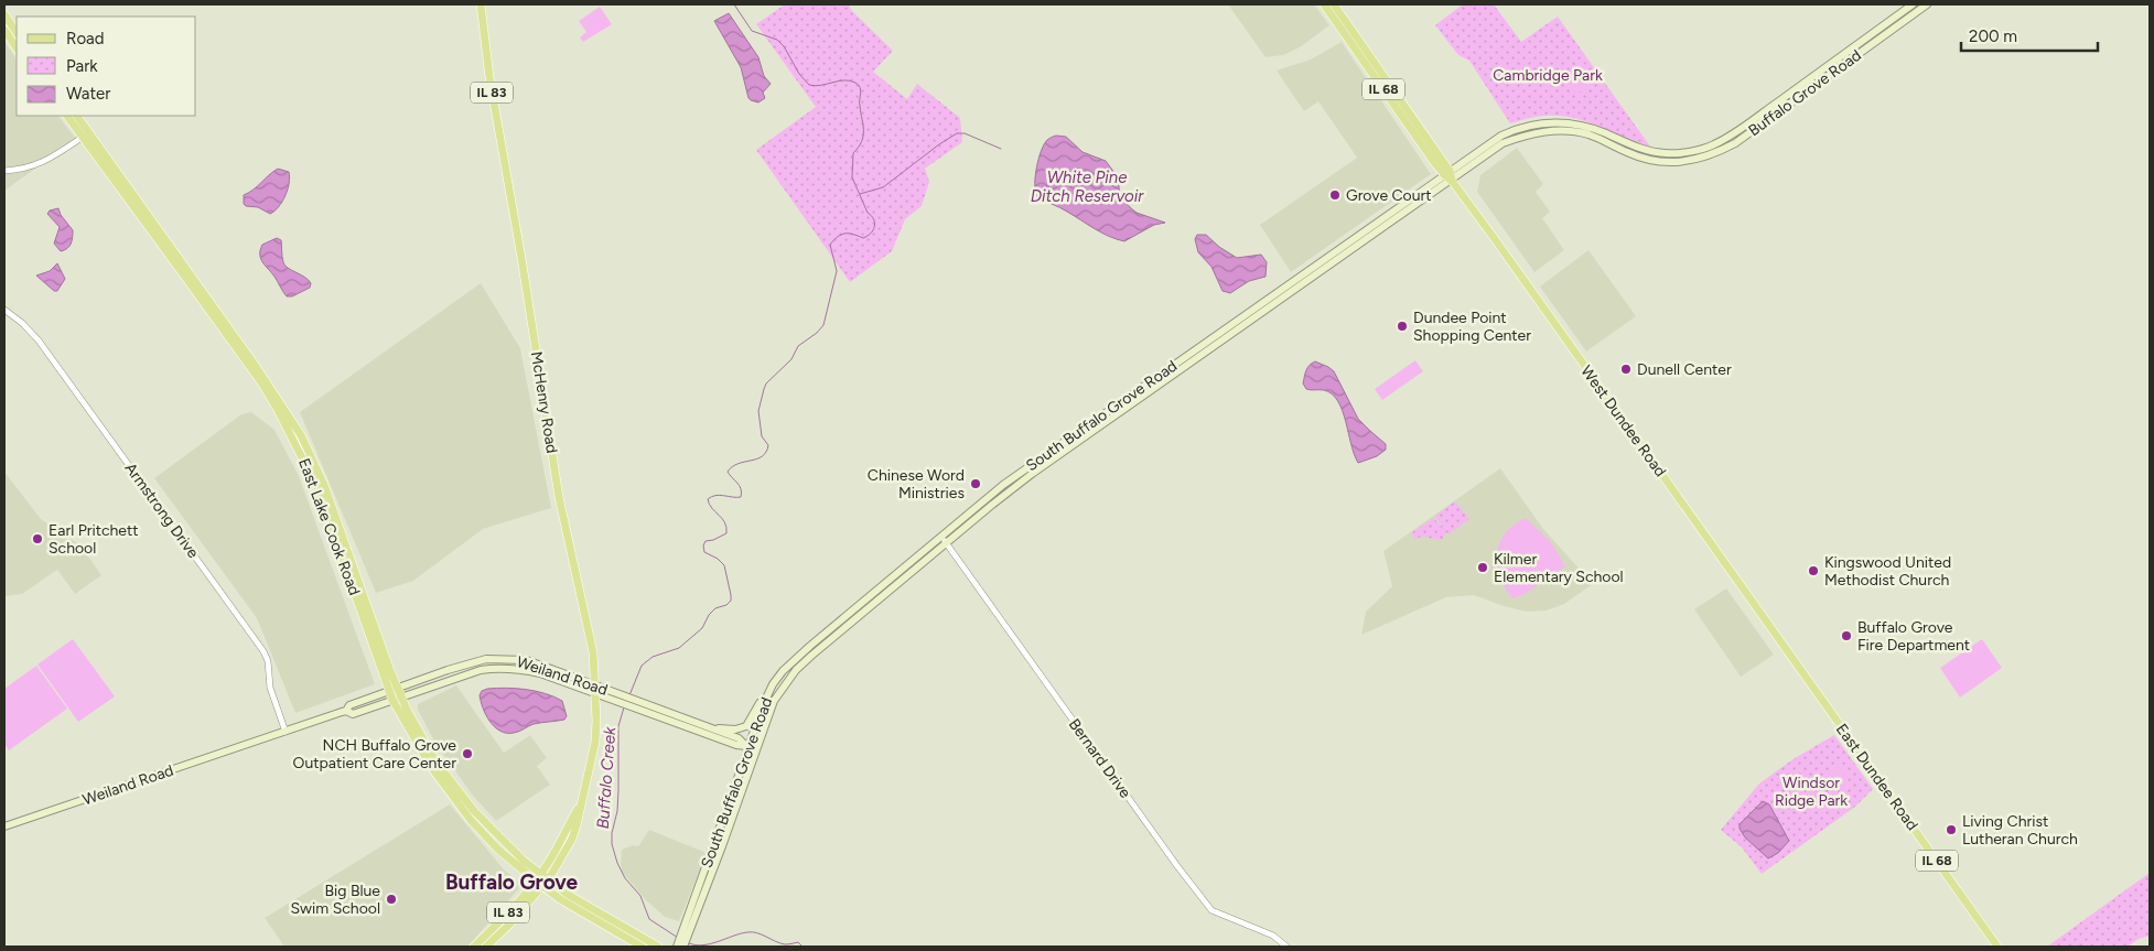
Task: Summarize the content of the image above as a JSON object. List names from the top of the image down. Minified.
{"streets":{"main road":["IL 68","IL 83","Buffalo Grove Road","McHenry Road","South Buffalo Grove Road","West Dundee Road","East Lake Cook Road","Weiland Road","East Dundee Road"],"street":["Armstrong Drive","Bernard Drive"]},"crossings":[["IL 68","South Buffalo Grove Road"],["IL 68","West Dundee Road"],["Buffalo Grove Road","South Buffalo Grove Road"],["McHenry Road","East Lake Cook Road"],["McHenry Road","Weiland Road"],["South Buffalo Grove Road","West Dundee Road"],["South Buffalo Grove Road","Weiland Road"],["South Buffalo Grove Road","Bernard Drive"],["West Dundee Road","East Dundee Road"],["Armstrong Drive","Weiland Road"],["East Lake Cook Road","Weiland Road"]],"districts":["Buffalo Grove"],"water":["White Pine Ditch Reservoir","Buffalo Creek"],"parks":["Cambridge Park","Windsor Ridge Park"],"places":["Grove Court","Dundee Point Shopping Center","Dunell Center","Chinese Word Ministries","Earl Pritchett School","Kilmer Elementary School","Kingswood United Methodist Church","Buffalo Grove Fire Department","NCH Buffalo Grove Outpatient Care Center","Living Christ Lutheran Church","Big Blue Swim School"],"legend":["Road","Park","Water"],"scale_bar":"200 m"}
